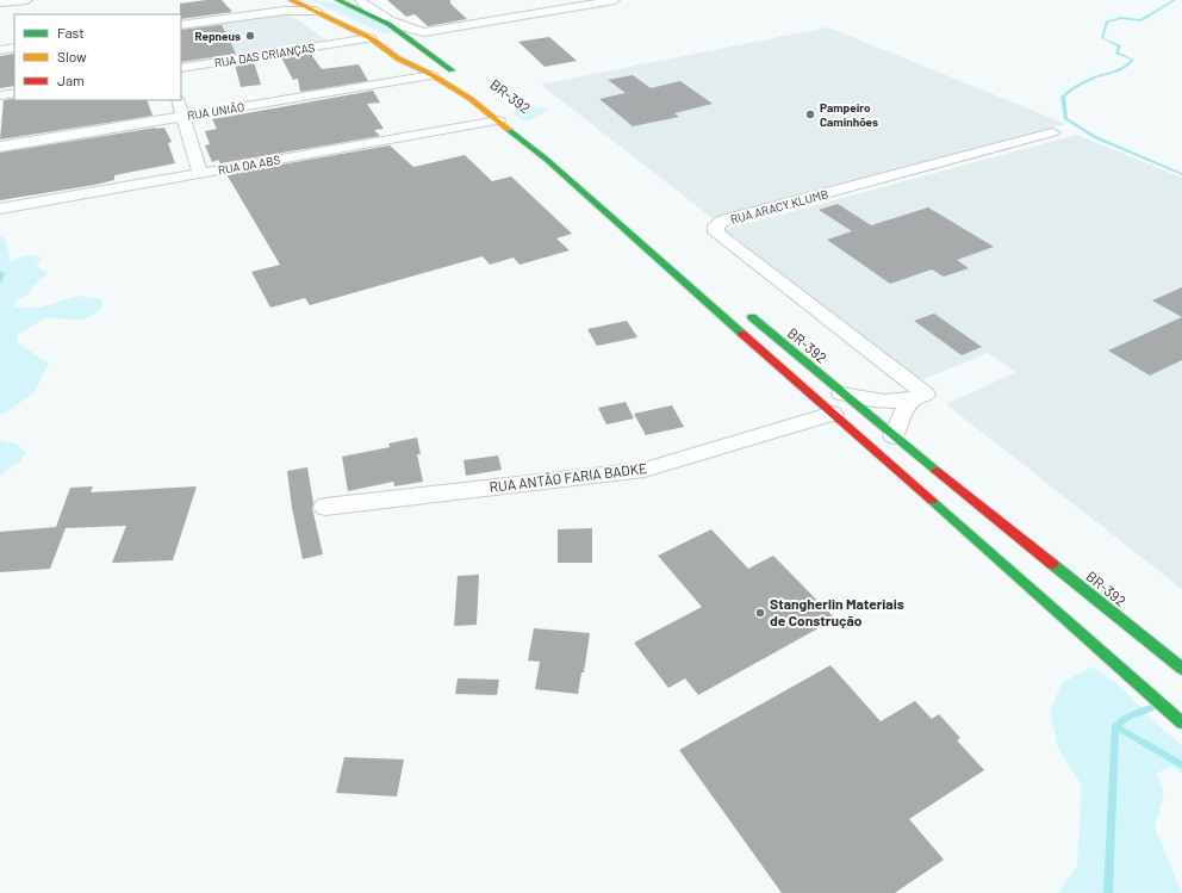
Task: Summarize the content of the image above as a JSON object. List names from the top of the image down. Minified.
{"streets":{"highway":["BR-392"],"street":["RUA DAS CRIANÇAS","RUA UNIÃO","RUA DA ABS","RUA ARACY KLUMB","RUA ANTÃO FARIA BADKE"]},"crossings":[["RUA DAS CRIANÇAS","BR-392"],["BR-392","RUA UNIÃO"],["BR-392","RUA DA ABS"],["BR-392","RUA ANTÃO FARIA BADKE"]],"places":["Repneus","Pampeiro Caminhões","Stangherlin Materiais de Construção"],"legend":["Fast","Slow","Jam"]}
